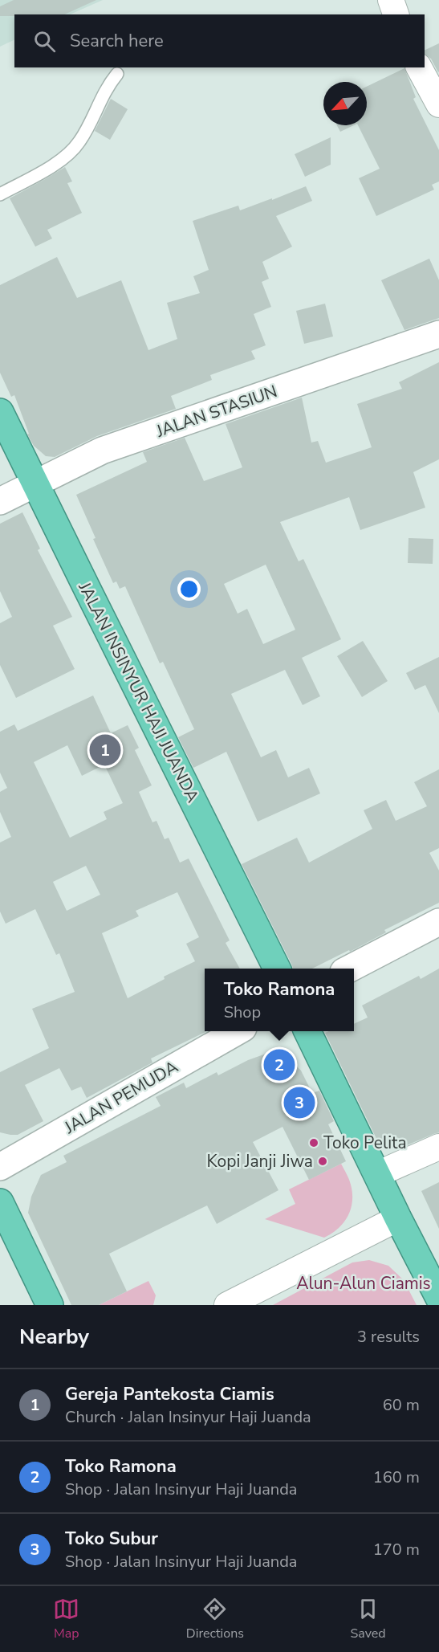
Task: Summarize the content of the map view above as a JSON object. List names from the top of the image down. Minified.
{"streets":{"highway":["JALAN INSINYUR HAJI JUANDA"],"street":["JALAN STASIUN","JALAN PEMUDA"]},"crossings":[["JALAN STASIUN","JALAN INSINYUR HAJI JUANDA"]],"parks":["Alun-Alun Ciamis"],"places":["Toko Pelita","Kopi Janji Jiwa"],"north":"bottom left","page":{"search":"Search here","pins":["1","2","3"],"popup":["Toko Ramona","Shop"],"heading":["Nearby","3 results"],"list":[{"mark":"1","name":"Gereja Pantekosta Ciamis","note":"Church · Jalan Insinyur Haji Juanda","value":"60 m"},{"mark":"2","name":"Toko Ramona","note":"Shop · Jalan Insinyur Haji Juanda","value":"160 m"},{"mark":"3","name":"Toko Subur","note":"Shop · Jalan Insinyur Haji Juanda","value":"170 m"}],"nav":["Map","Directions","Saved"]}}
